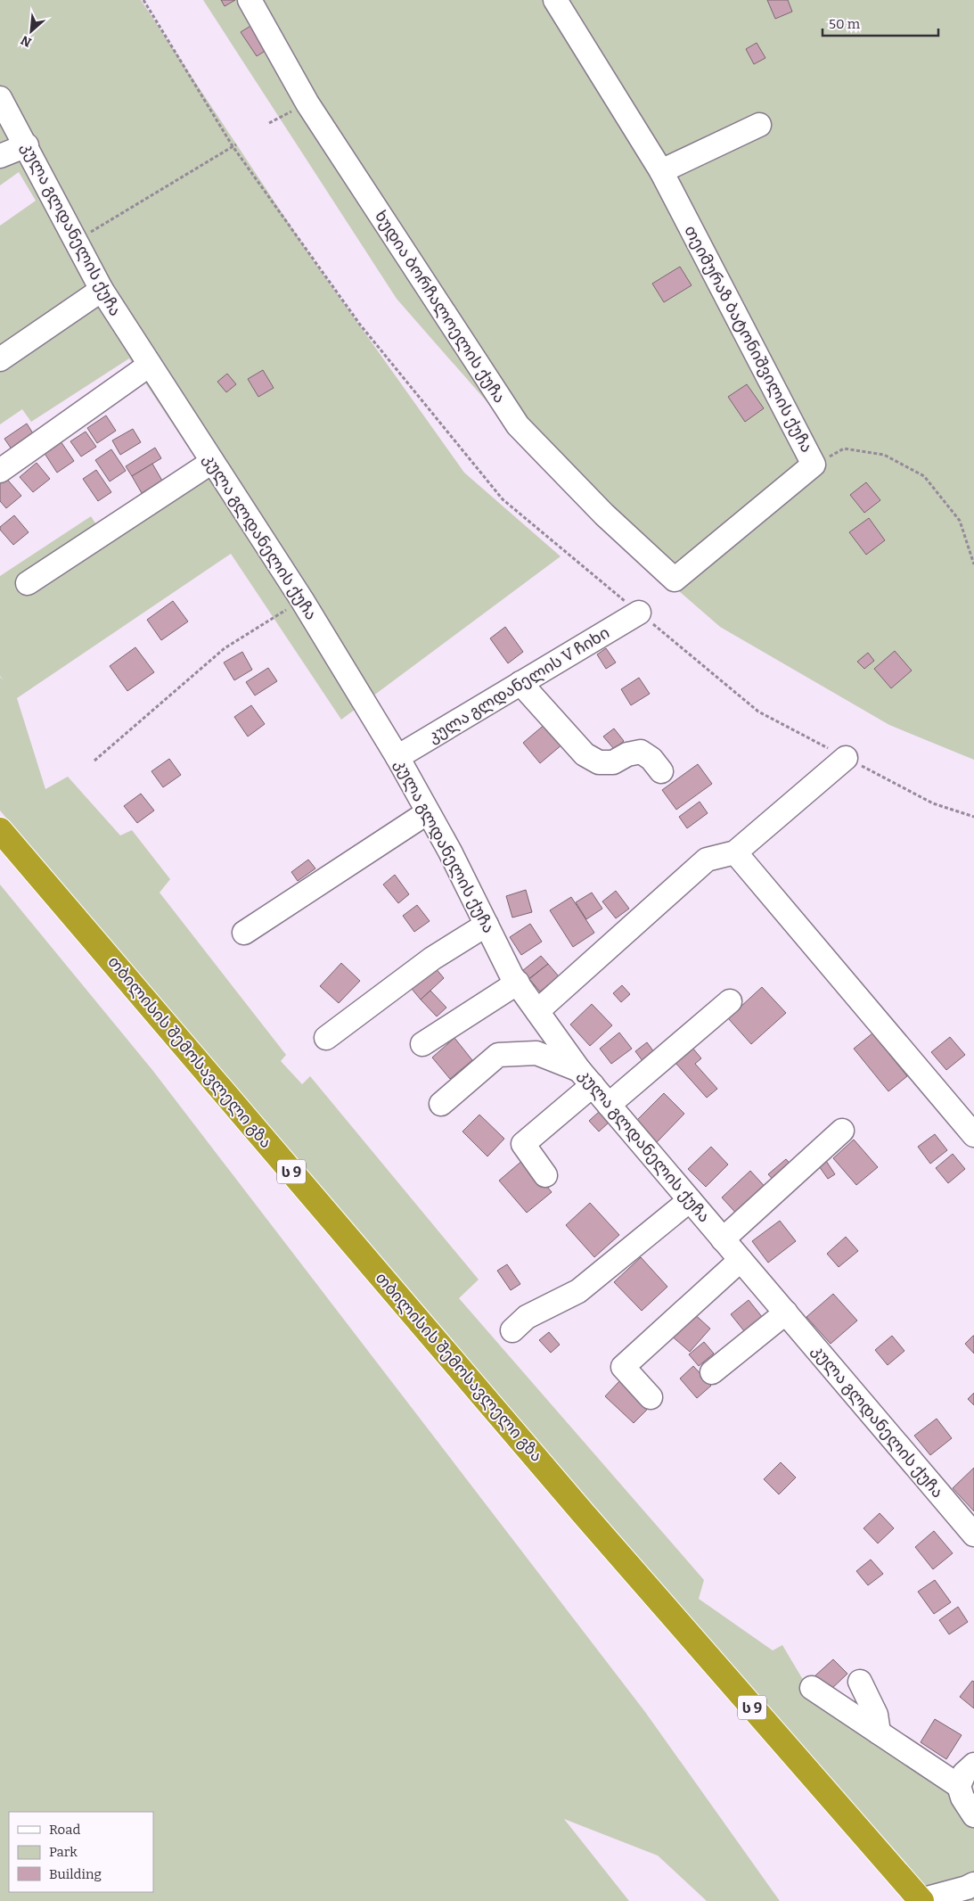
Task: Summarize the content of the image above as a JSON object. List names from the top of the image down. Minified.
{"streets":{"highway":["თბილისის შემოსავლელი გზა","ს 9"],"street":["კულა გლდანელის ქუჩა","ხუდია ბორჩალოელის ქუჩა","თეიმურაზ ბატონიშვილის ქუჩა","კულა გლდანელის V ჩიხი"]},"crossings":[["კულა გლდანელის ქუჩა","კულა გლდანელის V ჩიხი"],["ხუდია ბორჩალოელის ქუჩა","თეიმურაზ ბატონიშვილის ქუჩა"]],"legend":["Road","Park","Building"],"scale_bar":"50 m","north":"bottom left"}
